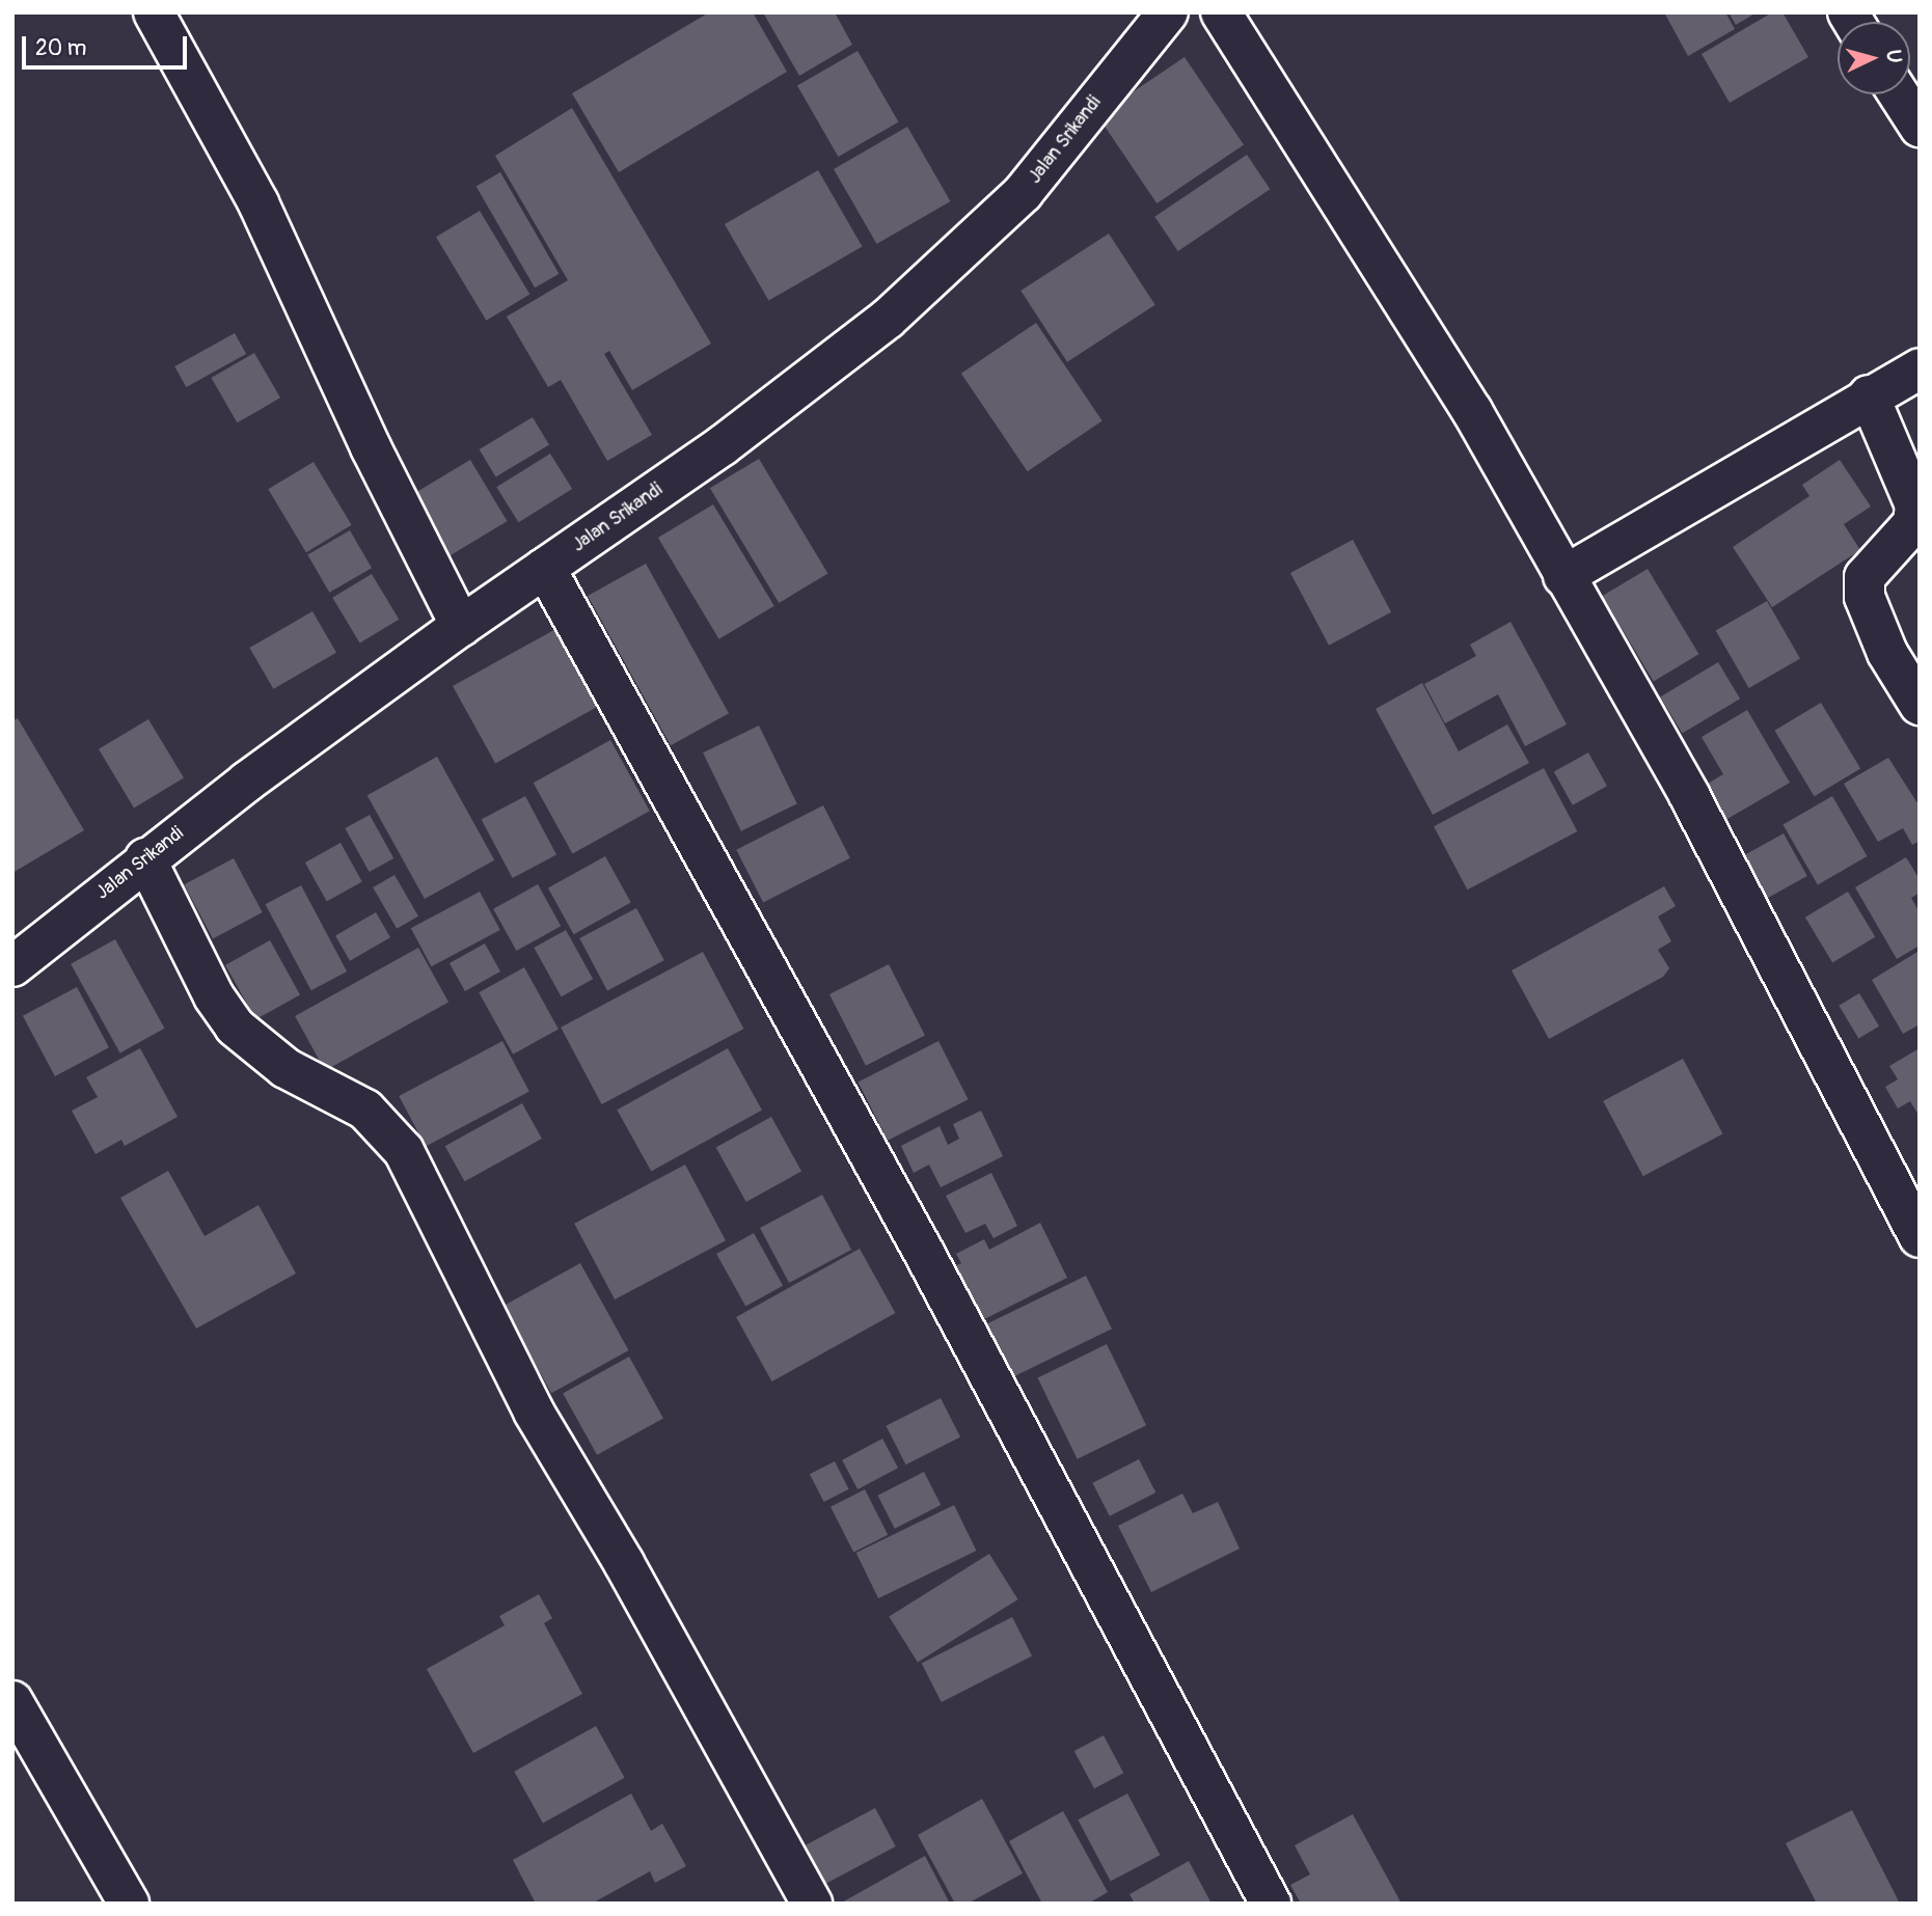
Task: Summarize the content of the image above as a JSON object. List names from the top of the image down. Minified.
{"streets":{"street":["Jalan Srikandi"]},"scale_bar":"20 m","north":"right"}
